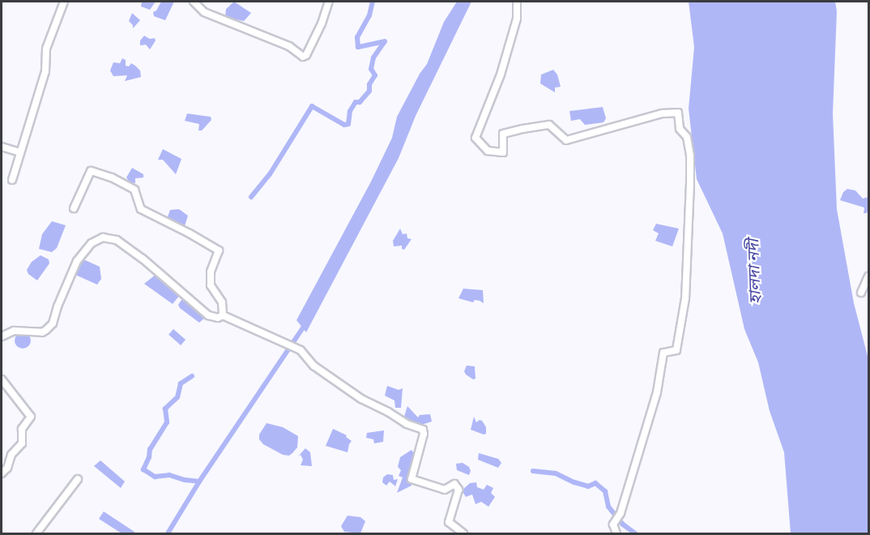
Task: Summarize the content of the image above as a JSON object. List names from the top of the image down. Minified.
{"water":["হালদা নদী"]}
